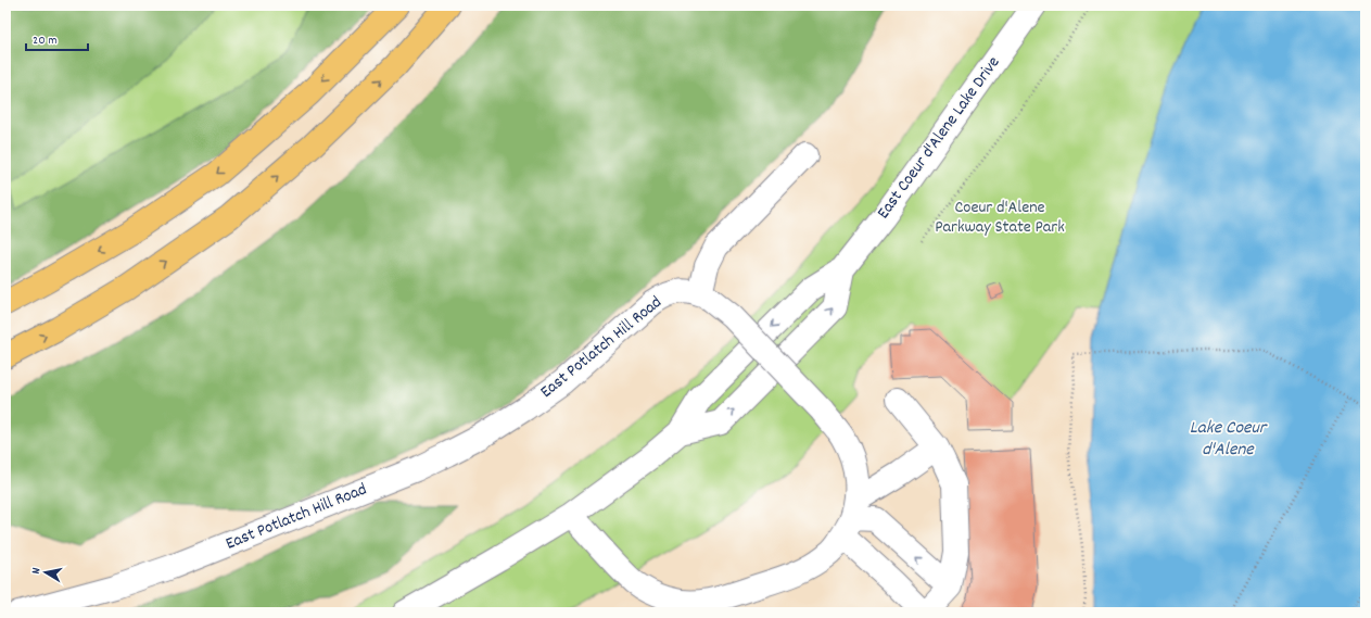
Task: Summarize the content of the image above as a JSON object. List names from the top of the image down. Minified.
{"streets":{"street":["East Coeur d'Alene Lake Drive","East Potlatch Hill Road"]},"water":["Lake Coeur d'Alene"],"parks":["Coeur d'Alene Parkway State Park"],"scale_bar":"20 m","north":"left"}
